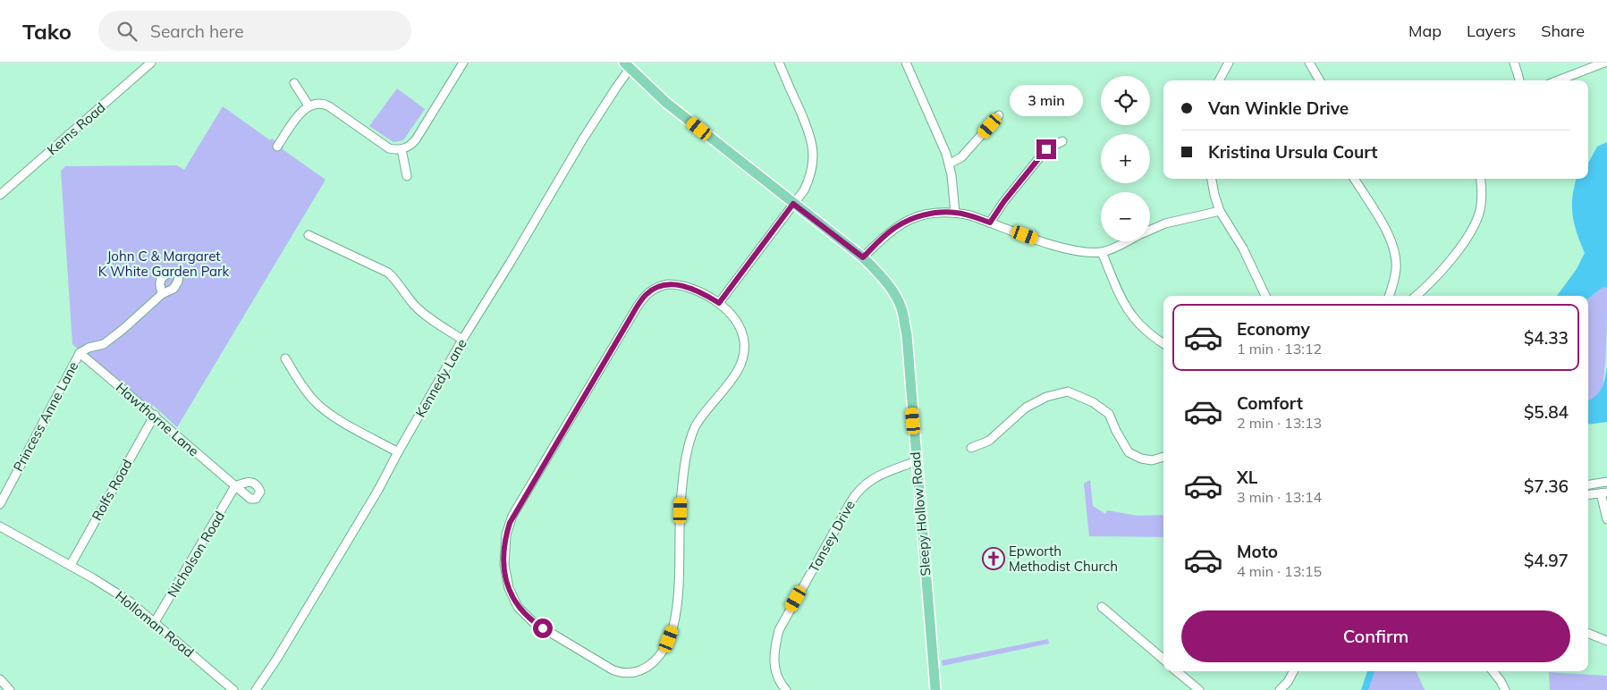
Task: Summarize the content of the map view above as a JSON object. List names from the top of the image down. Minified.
{"streets":{"main road":["Sleepy Hollow Road"],"street":["Kerns Road","Kennedy Lane","Princess Anne Lane","Hawthorne Lane","Rolfs Road","Tansey Drive","Nicholson Road","Holloman Road"]},"crossings":[["Kennedy Lane","Sleepy Hollow Road"],["Princess Anne Lane","Hawthorne Lane"],["Hawthorne Lane","Rolfs Road"],["Hawthorne Lane","Nicholson Road"],["Rolfs Road","Holloman Road"],["Sleepy Hollow Road","Tansey Drive"],["Nicholson Road","Holloman Road"]],"parks":["John C & Margaret K White Garden Park"],"places":{"church":["Epworth Methodist Church"]},"page":{"header":"Tako","search":"Search here","nav":["Map","Layers","Share"],"map_buttons":["+","−"],"banner":["Van Winkle Drive","Kristina Ursula Court"],"bubble":"3 min","list":[{"name":"Economy","note":"1 min · 13:12","value":"$4.33"},{"name":"Comfort","note":"2 min · 13:13","value":"$5.84"},{"name":"XL","note":"3 min · 13:14","value":"$7.36"},{"name":"Moto","note":"4 min · 13:15","value":"$4.97"}],"buttons":"Confirm"}}
